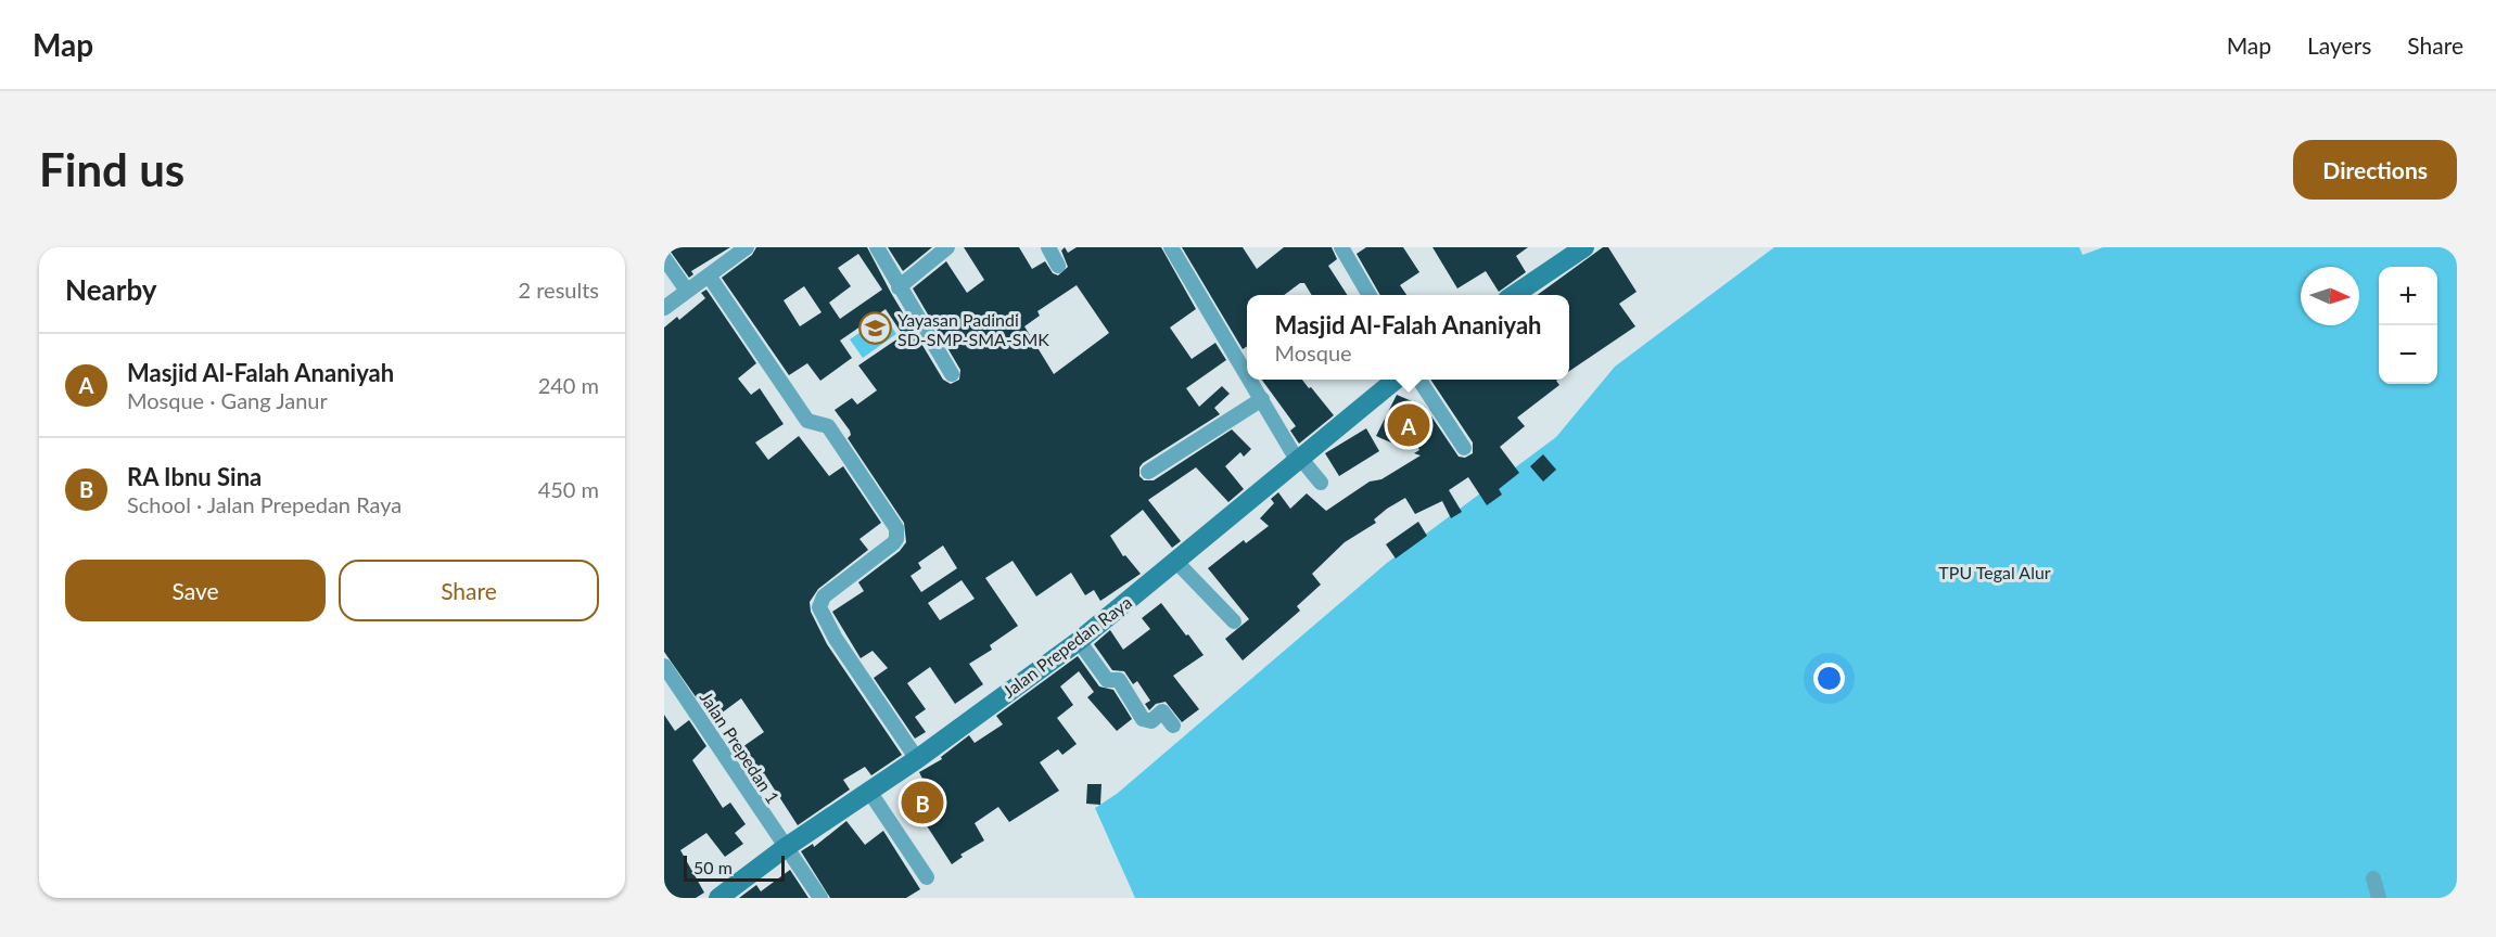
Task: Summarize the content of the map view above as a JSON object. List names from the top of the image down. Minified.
{"streets":{"street":["Jalan Prepedan Raya","Jalan Prepedan 1"]},"crossings":[["Jalan Prepedan Raya","Jalan Prepedan 1"]],"parks":["TPU Tegal Alur"],"places":{"school or university":["Yayasan Padindi SD-SMP-SMA-SMK"]},"scale_bar":"50 m","north":"right","page":{"header":"Map","nav":["Map","Layers","Share"],"buttons":["Directions",["Save","Share"]],"title":"Find us","heading":["Nearby","2 results"],"map_buttons":["+","−"],"popup":["Masjid Al-Falah Ananiyah","Mosque"],"list":[{"mark":"A","name":"Masjid Al-Falah Ananiyah","note":"Mosque · Gang Janur","value":"240 m"},{"mark":"B","name":"RA Ibnu Sina","note":"School · Jalan Prepedan Raya","value":"450 m"}],"pins":["A","B"],"scale":"50 m"}}
